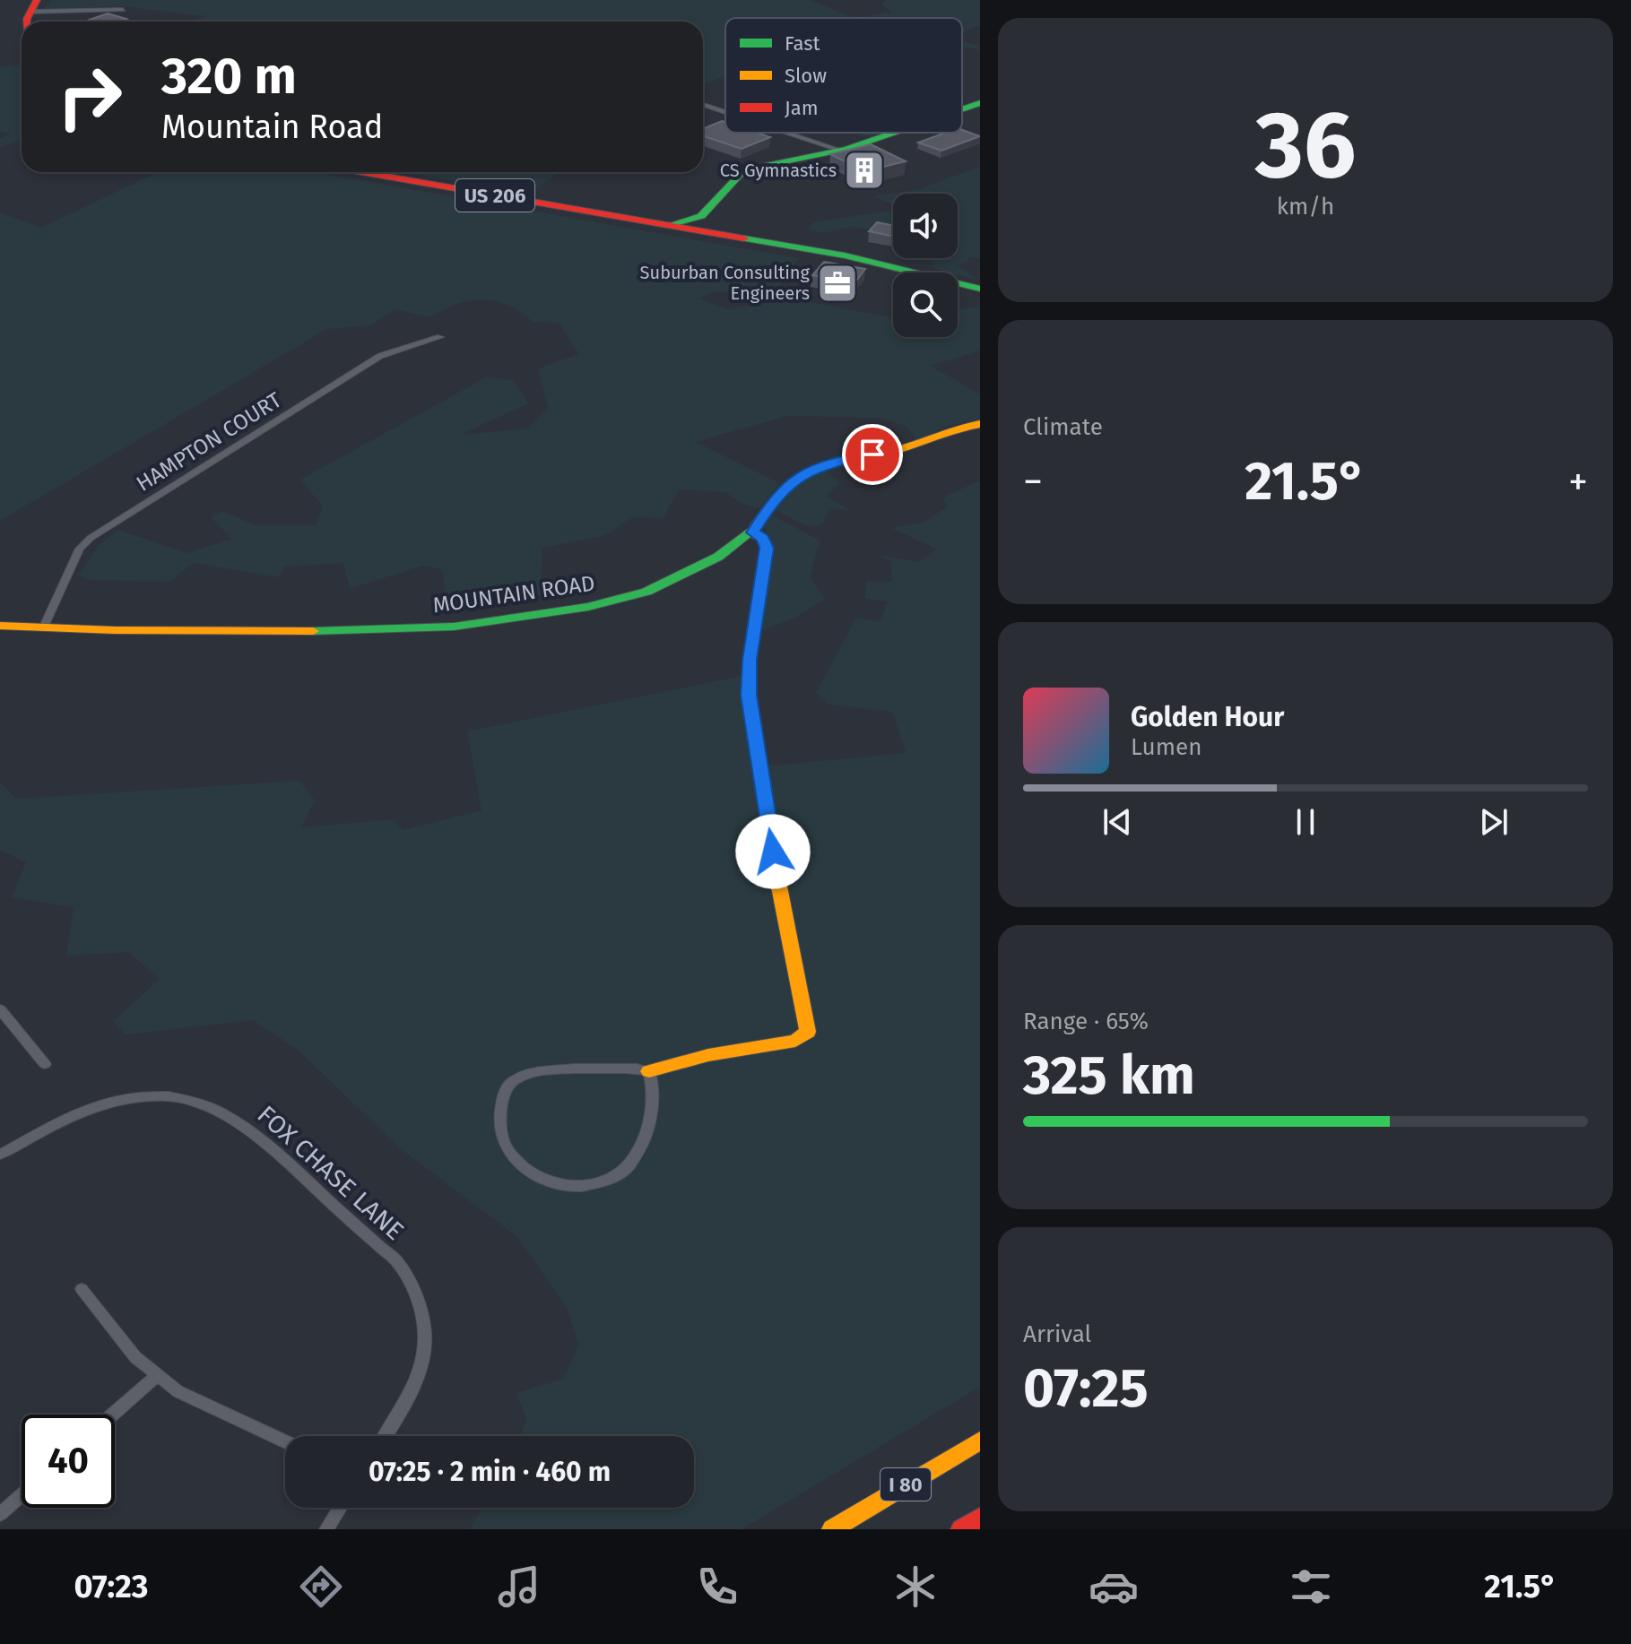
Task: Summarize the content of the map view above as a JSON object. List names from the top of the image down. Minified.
{"streets":{"main road":["US 206","MOUNTAIN ROAD","I 80"],"street":["HAMPTON COURT","FOX CHASE LANE"]},"crossings":[["HAMPTON COURT","MOUNTAIN ROAD"]],"places":{"building":["CS Gymnastics"],"office":["Suburban Consulting Engineers"]},"legend":["Fast","Slow","Jam"],"page":{"tile":[["36","km/h"],"Climate",["Range · 65%","325 km"],["Arrival","07:25"]],"turn":["320 m","Mountain Road"],"heat":["−","21.5°","+"],"song":["Golden Hour","Lumen"],"limit":"40","trip":"07:25 · 2 min · 460 m","tabs":["07:23","21.5°"]}}
